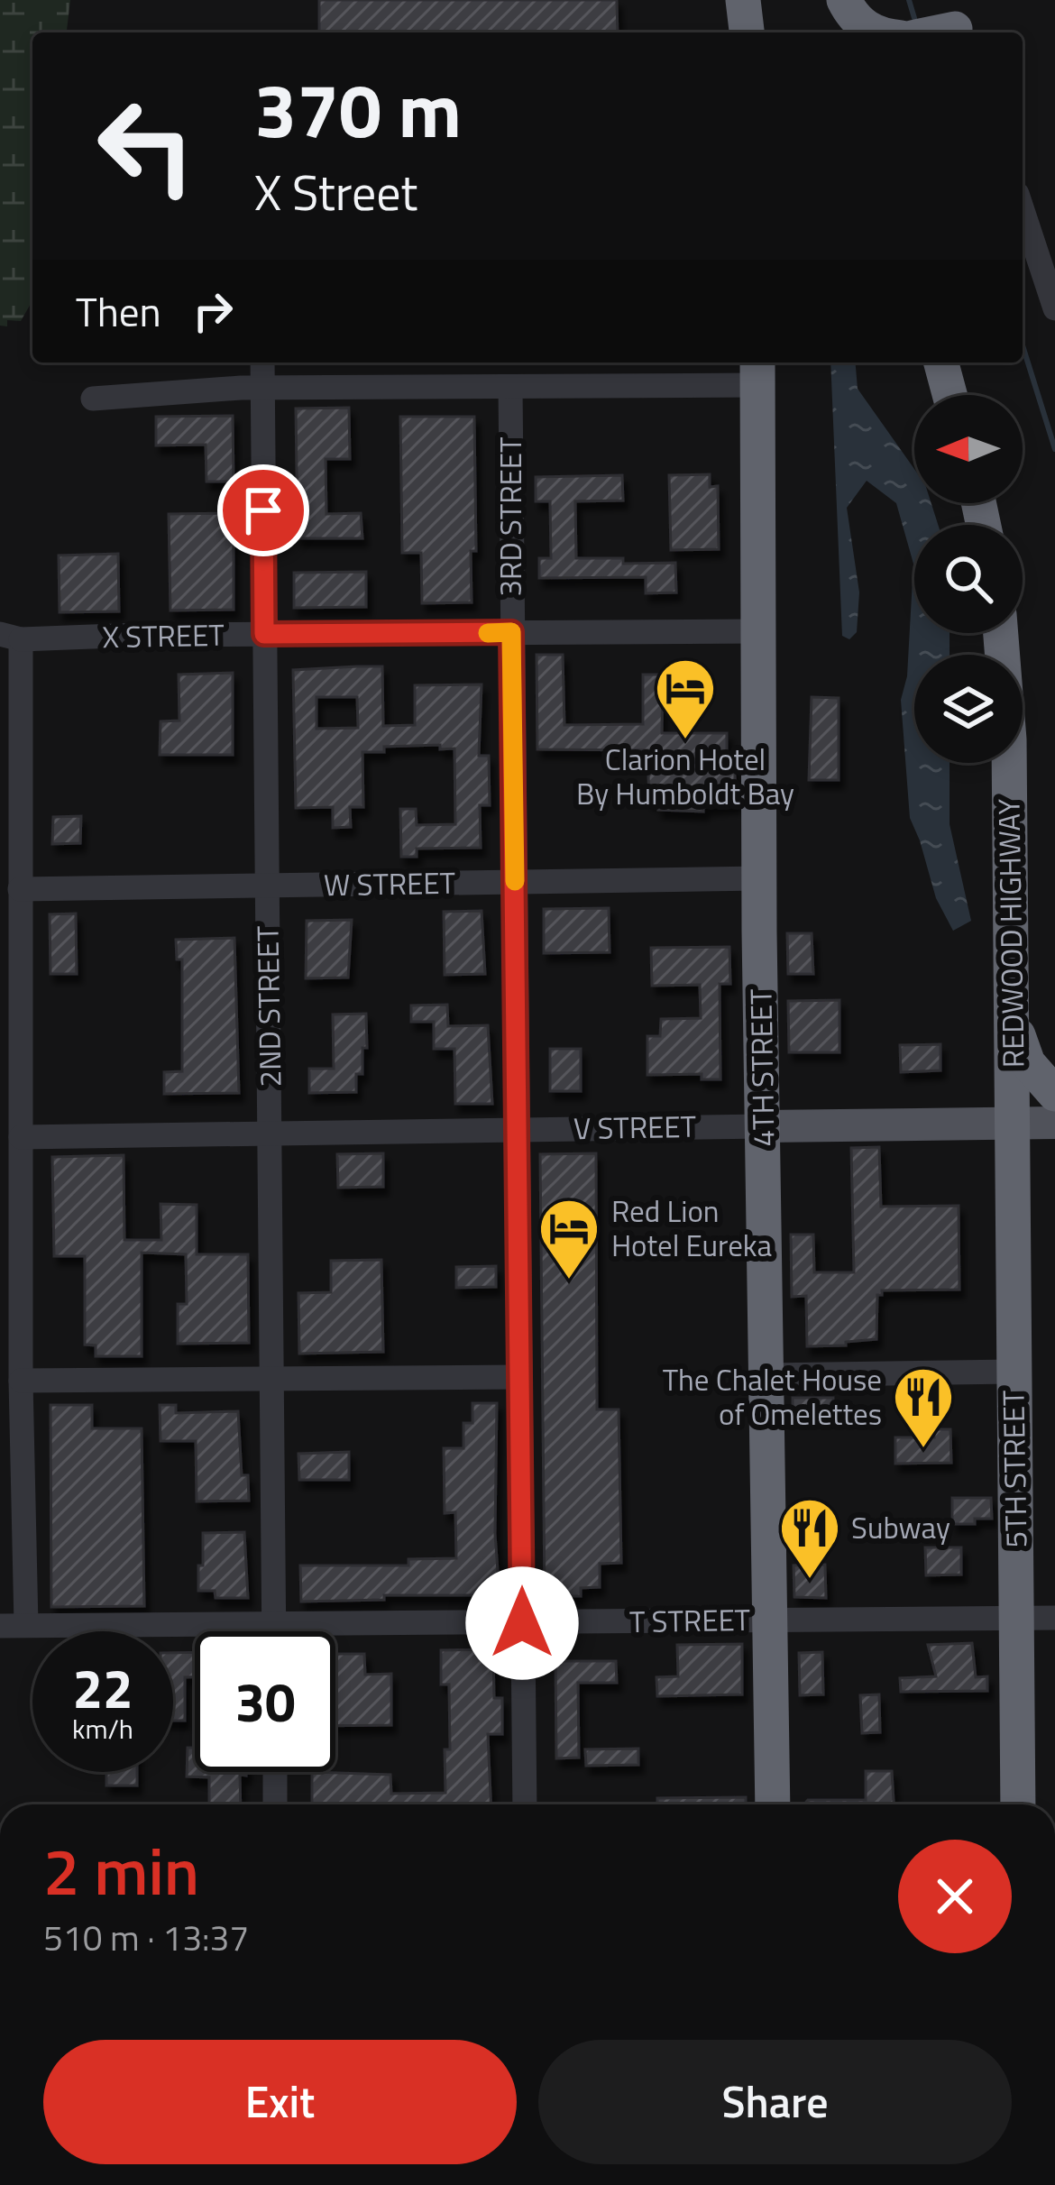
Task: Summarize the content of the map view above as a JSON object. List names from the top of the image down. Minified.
{"streets":{"highway":["REDWOOD HIGHWAY","4TH STREET","5TH STREET"],"main road":["V STREET"],"street":["3RD STREET","X STREET","W STREET","2ND STREET","T STREET"]},"crossings":[["3RD STREET","X STREET"],["3RD STREET","W STREET"],["3RD STREET","V STREET"],["3RD STREET","T STREET"],["X STREET","2ND STREET"],["X STREET","4TH STREET"],["W STREET","2ND STREET"],["W STREET","4TH STREET"],["REDWOOD HIGHWAY","V STREET"],["REDWOOD HIGHWAY","5TH STREET"],["2ND STREET","V STREET"],["2ND STREET","T STREET"],["4TH STREET","V STREET"],["4TH STREET","T STREET"],["V STREET","5TH STREET"],["5TH STREET","T STREET"]],"places":{"hotel":["Clarion Hotel By Humboldt Bay","Red Lion Hotel Eureka"],"restaurant":["The Chalet House of Omelettes","Subway"]},"north":"left","page":{"turn":["370 m","X Street"],"then":"Then","speed":"22 km/h","limit":"30","heading":["2 min","510 m · 13:37"],"buttons":["Exit","Share"]}}
